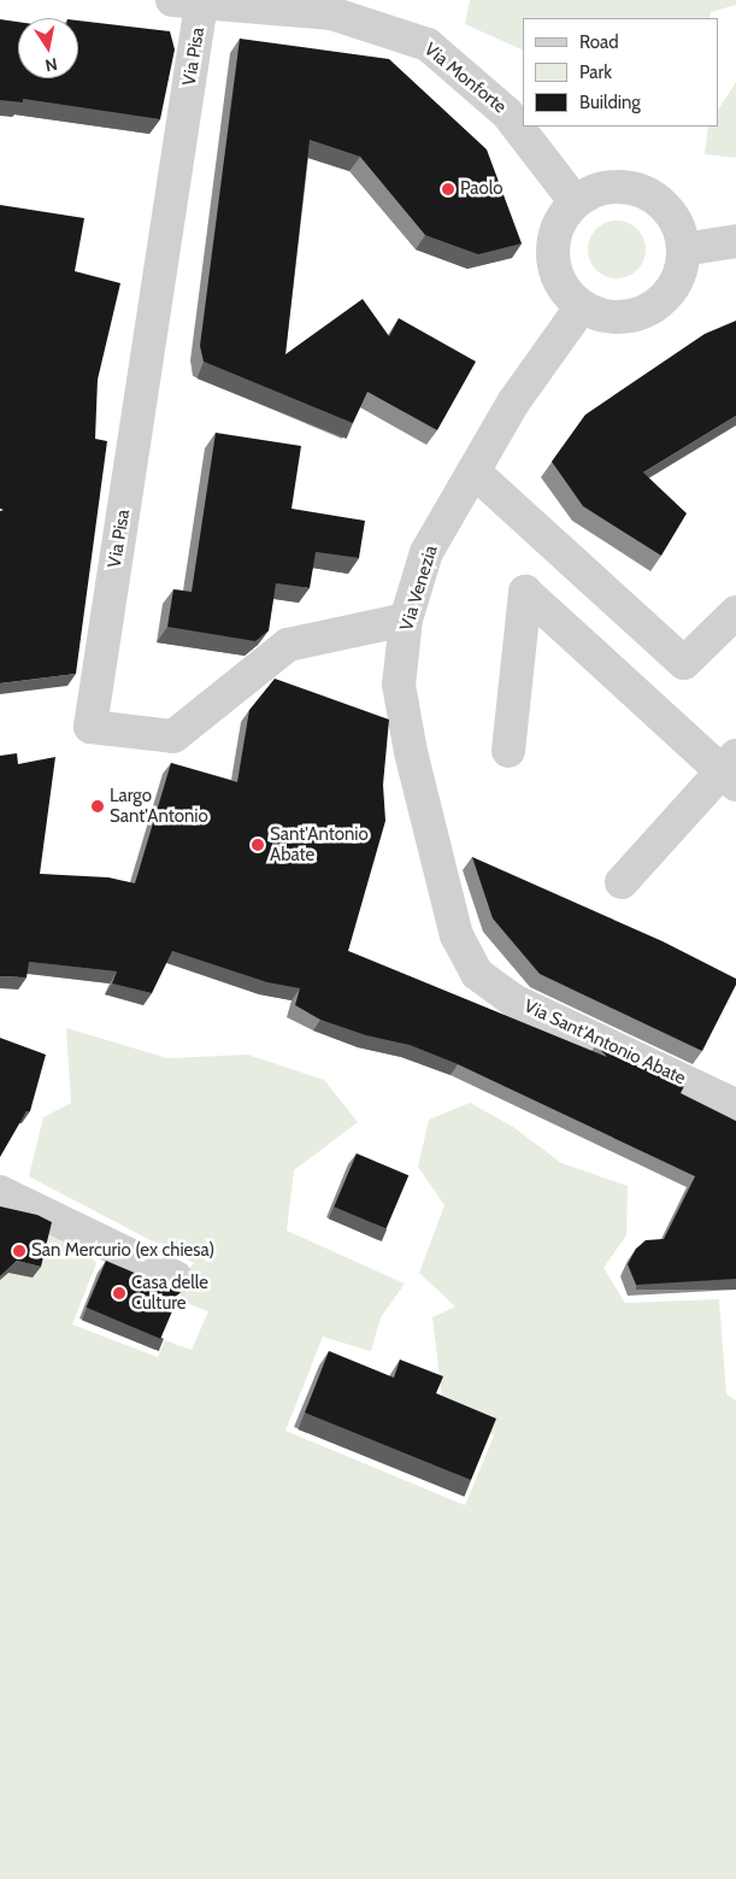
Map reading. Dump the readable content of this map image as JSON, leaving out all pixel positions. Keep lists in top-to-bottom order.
{
  "streets": {
    "street": [
      "Via Pisa",
      "Via Monforte",
      "Via Venezia",
      "Via Sant'Antonio Abate"
    ]
  },
  "crossings": [
    ["Via Pisa", "Via Monforte"],
    ["Via Pisa", "Via Venezia"],
    ["Via Monforte", "Via Venezia"],
    ["Via Venezia", "Via Sant'Antonio Abate"]
  ],
  "places": [
    "Paolo",
    "Largo Sant'Antonio",
    "Sant'Antonio Abate",
    "San Mercurio (ex chiesa)",
    "Casa delle Culture"
  ],
  "legend": ["Road", "Park", "Building"],
  "north": "bottom"
}
